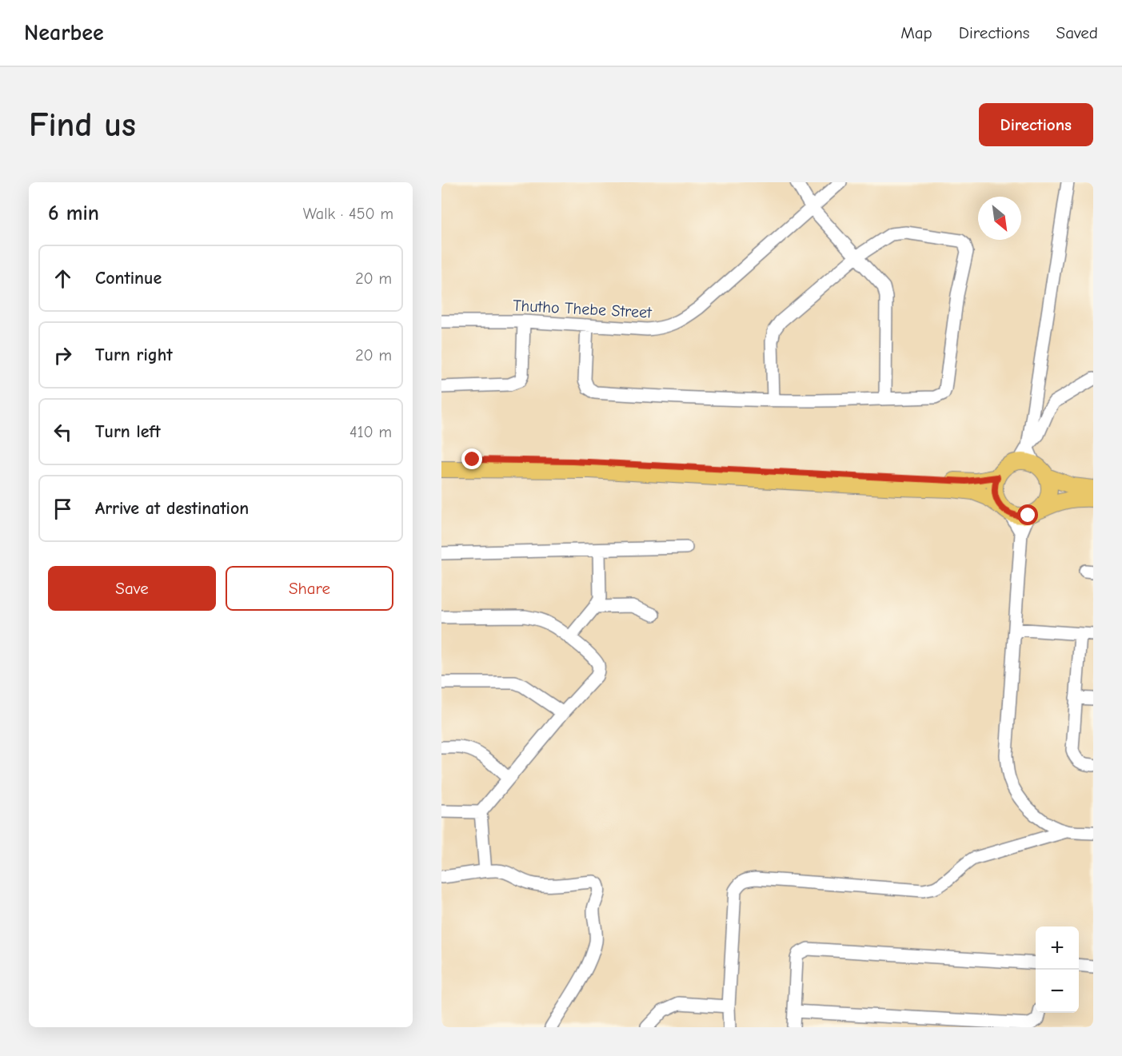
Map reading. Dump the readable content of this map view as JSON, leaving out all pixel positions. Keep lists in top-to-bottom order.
{
  "streets": {
    "street": ["Thutho Thebe Street"]
  },
  "north": "bottom right",
  "page": {
    "header": "Nearbee",
    "nav": ["Map", "Directions", "Saved"],
    "buttons": [
      "Directions",
      ["Save", "Share"]
    ],
    "title": "Find us",
    "heading": ["6 min", "Walk · 450 m"],
    "list": [
      ["Continue", "20 m"],
      ["Turn right", "20 m"],
      ["Turn left", "410 m"],
      "Arrive at destination"
    ],
    "map_buttons": ["+", "−"]
  }
}
